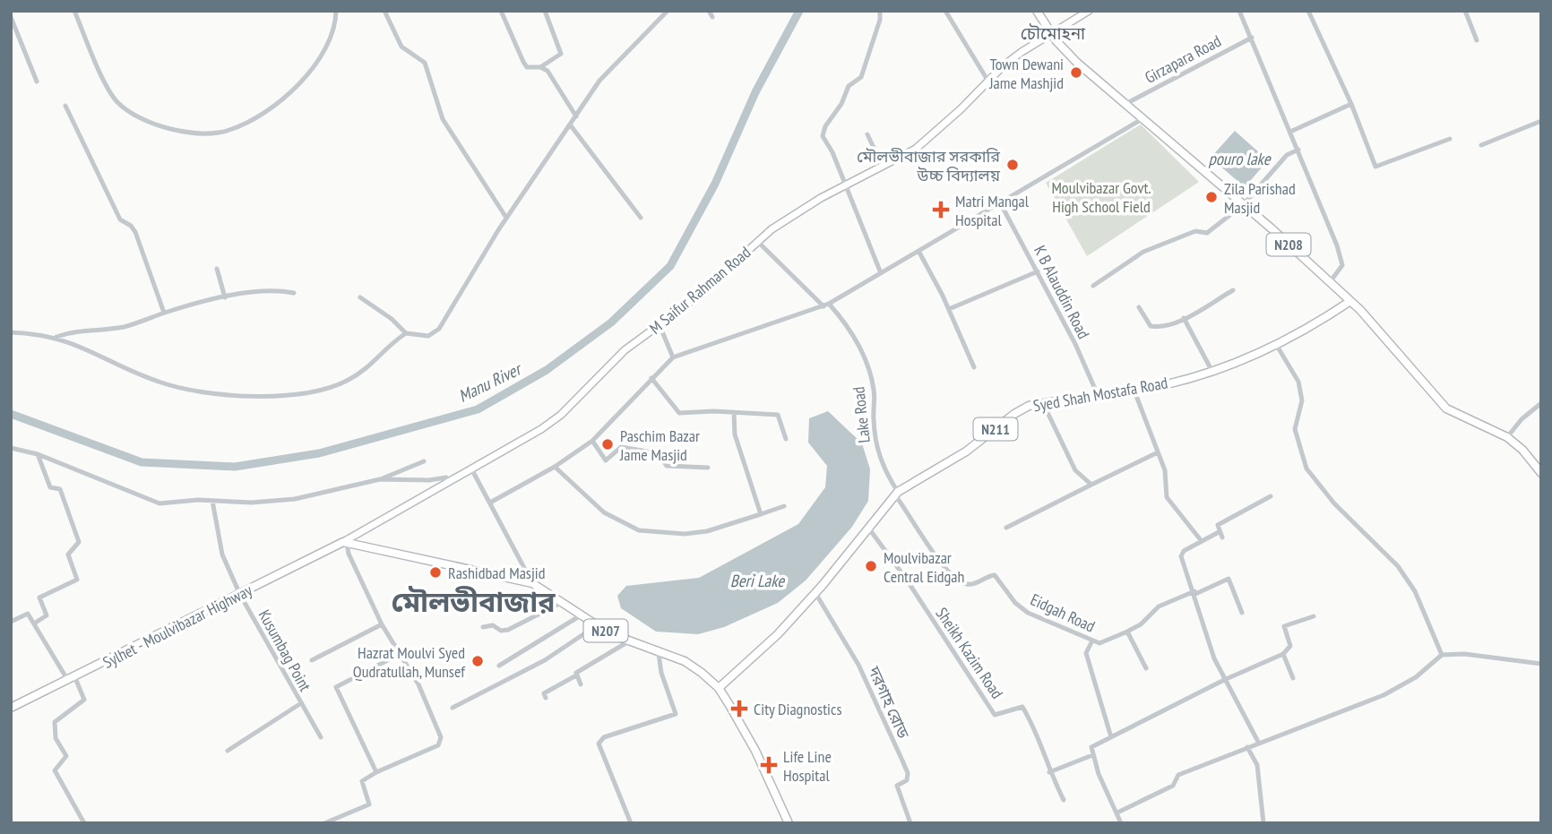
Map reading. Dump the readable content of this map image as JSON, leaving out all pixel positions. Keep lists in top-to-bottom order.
{
  "streets": {
    "highway": [
      "N208",
      "Syed Shah Mostafa Road",
      "N211",
      "Sylhet - Moulvibazar Highway",
      "N207"
    ],
    "main road": ["M Saifur Rahman Road"],
    "street": [
      "Girzapara Road",
      "K B Alauddin Road",
      "Lake Road",
      "Eidgah Road",
      "Kusumbag Point",
      "Sheikh Kazim Road",
      "দরগাহ রোড"
    ]
  },
  "crossings": [
    ["Girzapara Road", "N208"],
    ["N208", "M Saifur Rahman Road"],
    ["N208", "Syed Shah Mostafa Road"],
    ["M Saifur Rahman Road", "Lake Road"],
    ["M Saifur Rahman Road", "Sylhet - Moulvibazar Highway"],
    ["M Saifur Rahman Road", "N207"],
    ["K B Alauddin Road", "Syed Shah Mostafa Road"],
    ["Syed Shah Mostafa Road", "Lake Road"],
    ["Syed Shah Mostafa Road", "Eidgah Road"],
    ["Syed Shah Mostafa Road", "N207"],
    ["Syed Shah Mostafa Road", "Sheikh Kazim Road"],
    ["Syed Shah Mostafa Road", "দরগাহ রোড"],
    ["Lake Road", "Eidgah Road"],
    ["Sylhet - Moulvibazar Highway", "N207"],
    ["Sylhet - Moulvibazar Highway", "Kusumbag Point"]
  ],
  "districts": ["চৌমোহনা", "মৌলভীবাজার"],
  "water": ["pouro lake", "Manu River", "Beri Lake"],
  "parks": ["Moulvibazar Govt. High School Field"],
  "places": {
    "other": [
      "Town Dewani Jame Mashjid",
      "মৌলভীবাজার সরকারি উচ্চ বিদ্যালয়",
      "Zila Parishad Masjid",
      "Paschim Bazar Jame Masjid",
      "Moulvibazar Central Eidgah",
      "Rashidbad Masjid",
      "Hazrat Moulvi Syed Qudratullah, Munsef"
    ],
    "health": ["Matri Mangal Hospital", "City Diagnostics", "Life Line Hospital"]
  }
}
